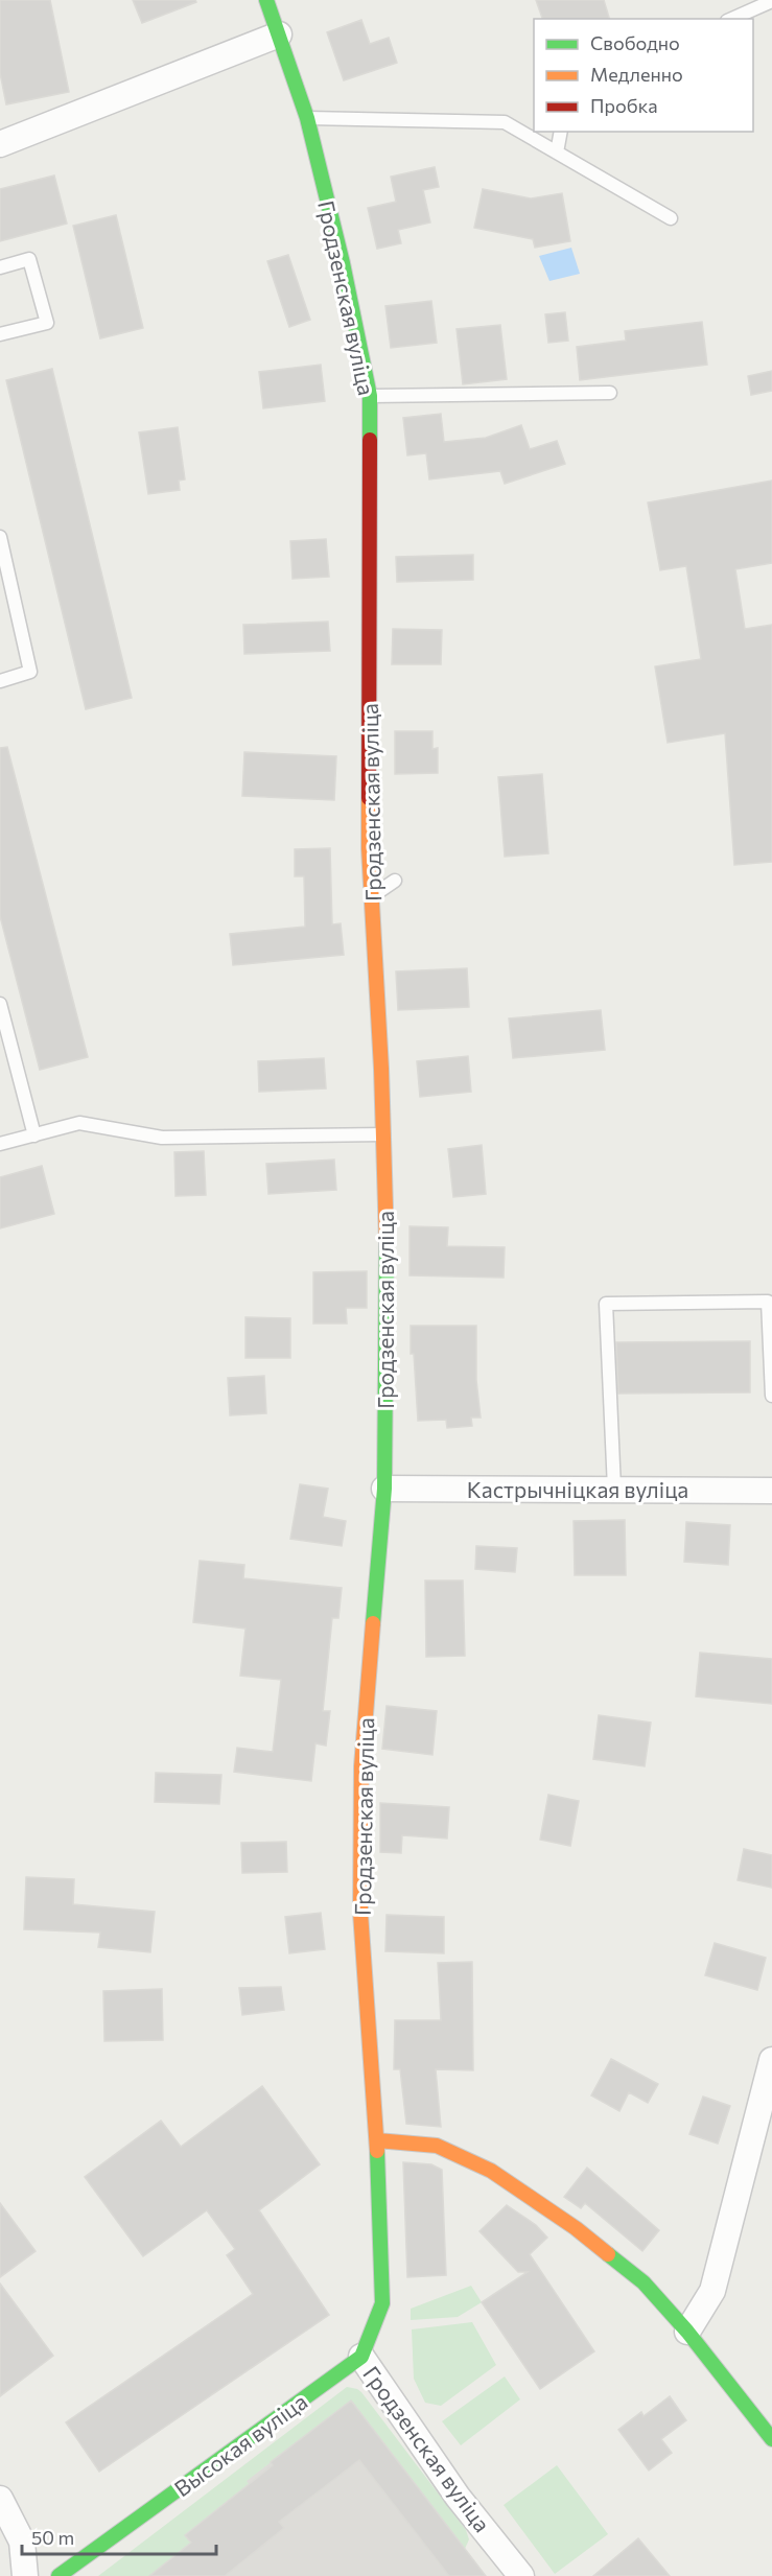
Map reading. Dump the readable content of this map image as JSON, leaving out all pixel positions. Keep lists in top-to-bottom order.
{
  "streets": {
    "street": ["Гродзенская вуліца", "Кастрычніцкая вуліца", "Высокая вуліца"]
  },
  "crossings": [
    ["Гродзенская вуліца", "Кастрычніцкая вуліца"],
    ["Гродзенская вуліца", "Высокая вуліца"]
  ],
  "legend": ["Свободно", "Медленно", "Пробка"],
  "scale_bar": "50 m"
}
